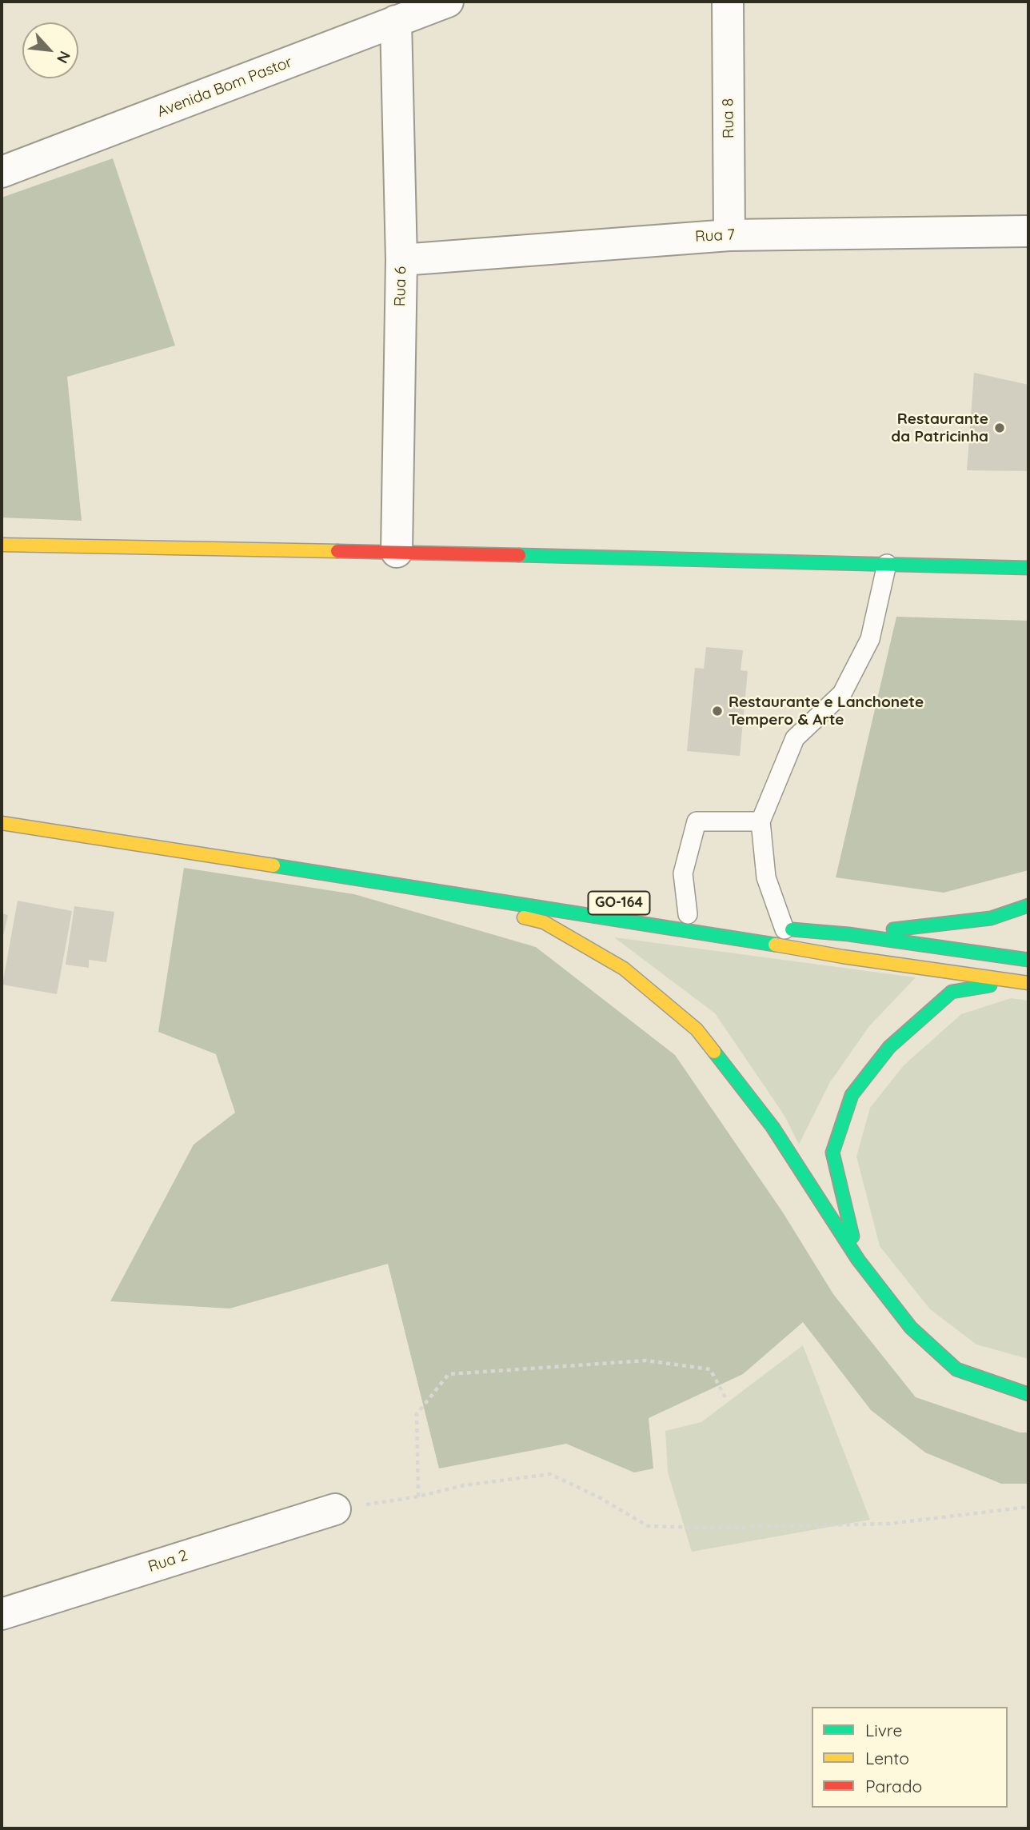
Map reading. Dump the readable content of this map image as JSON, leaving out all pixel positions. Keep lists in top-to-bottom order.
{
  "streets": {
    "main road": ["GO-164"],
    "street": [
      "Avenida Bom Pastor",
      "Rua 8",
      "Rua 7",
      "Rua 6",
      "Rua 2"
    ]
  },
  "crossings": [
    ["Avenida Bom Pastor", "Rua 6"],
    ["Rua 8", "Rua 7"],
    ["Rua 7", "Rua 6"]
  ],
  "places": ["Restaurante da Patricinha", "Restaurante e Lanchonete Tempero & Arte"],
  "legend": ["Livre", "Lento", "Parado"],
  "north": "bottom right"
}
